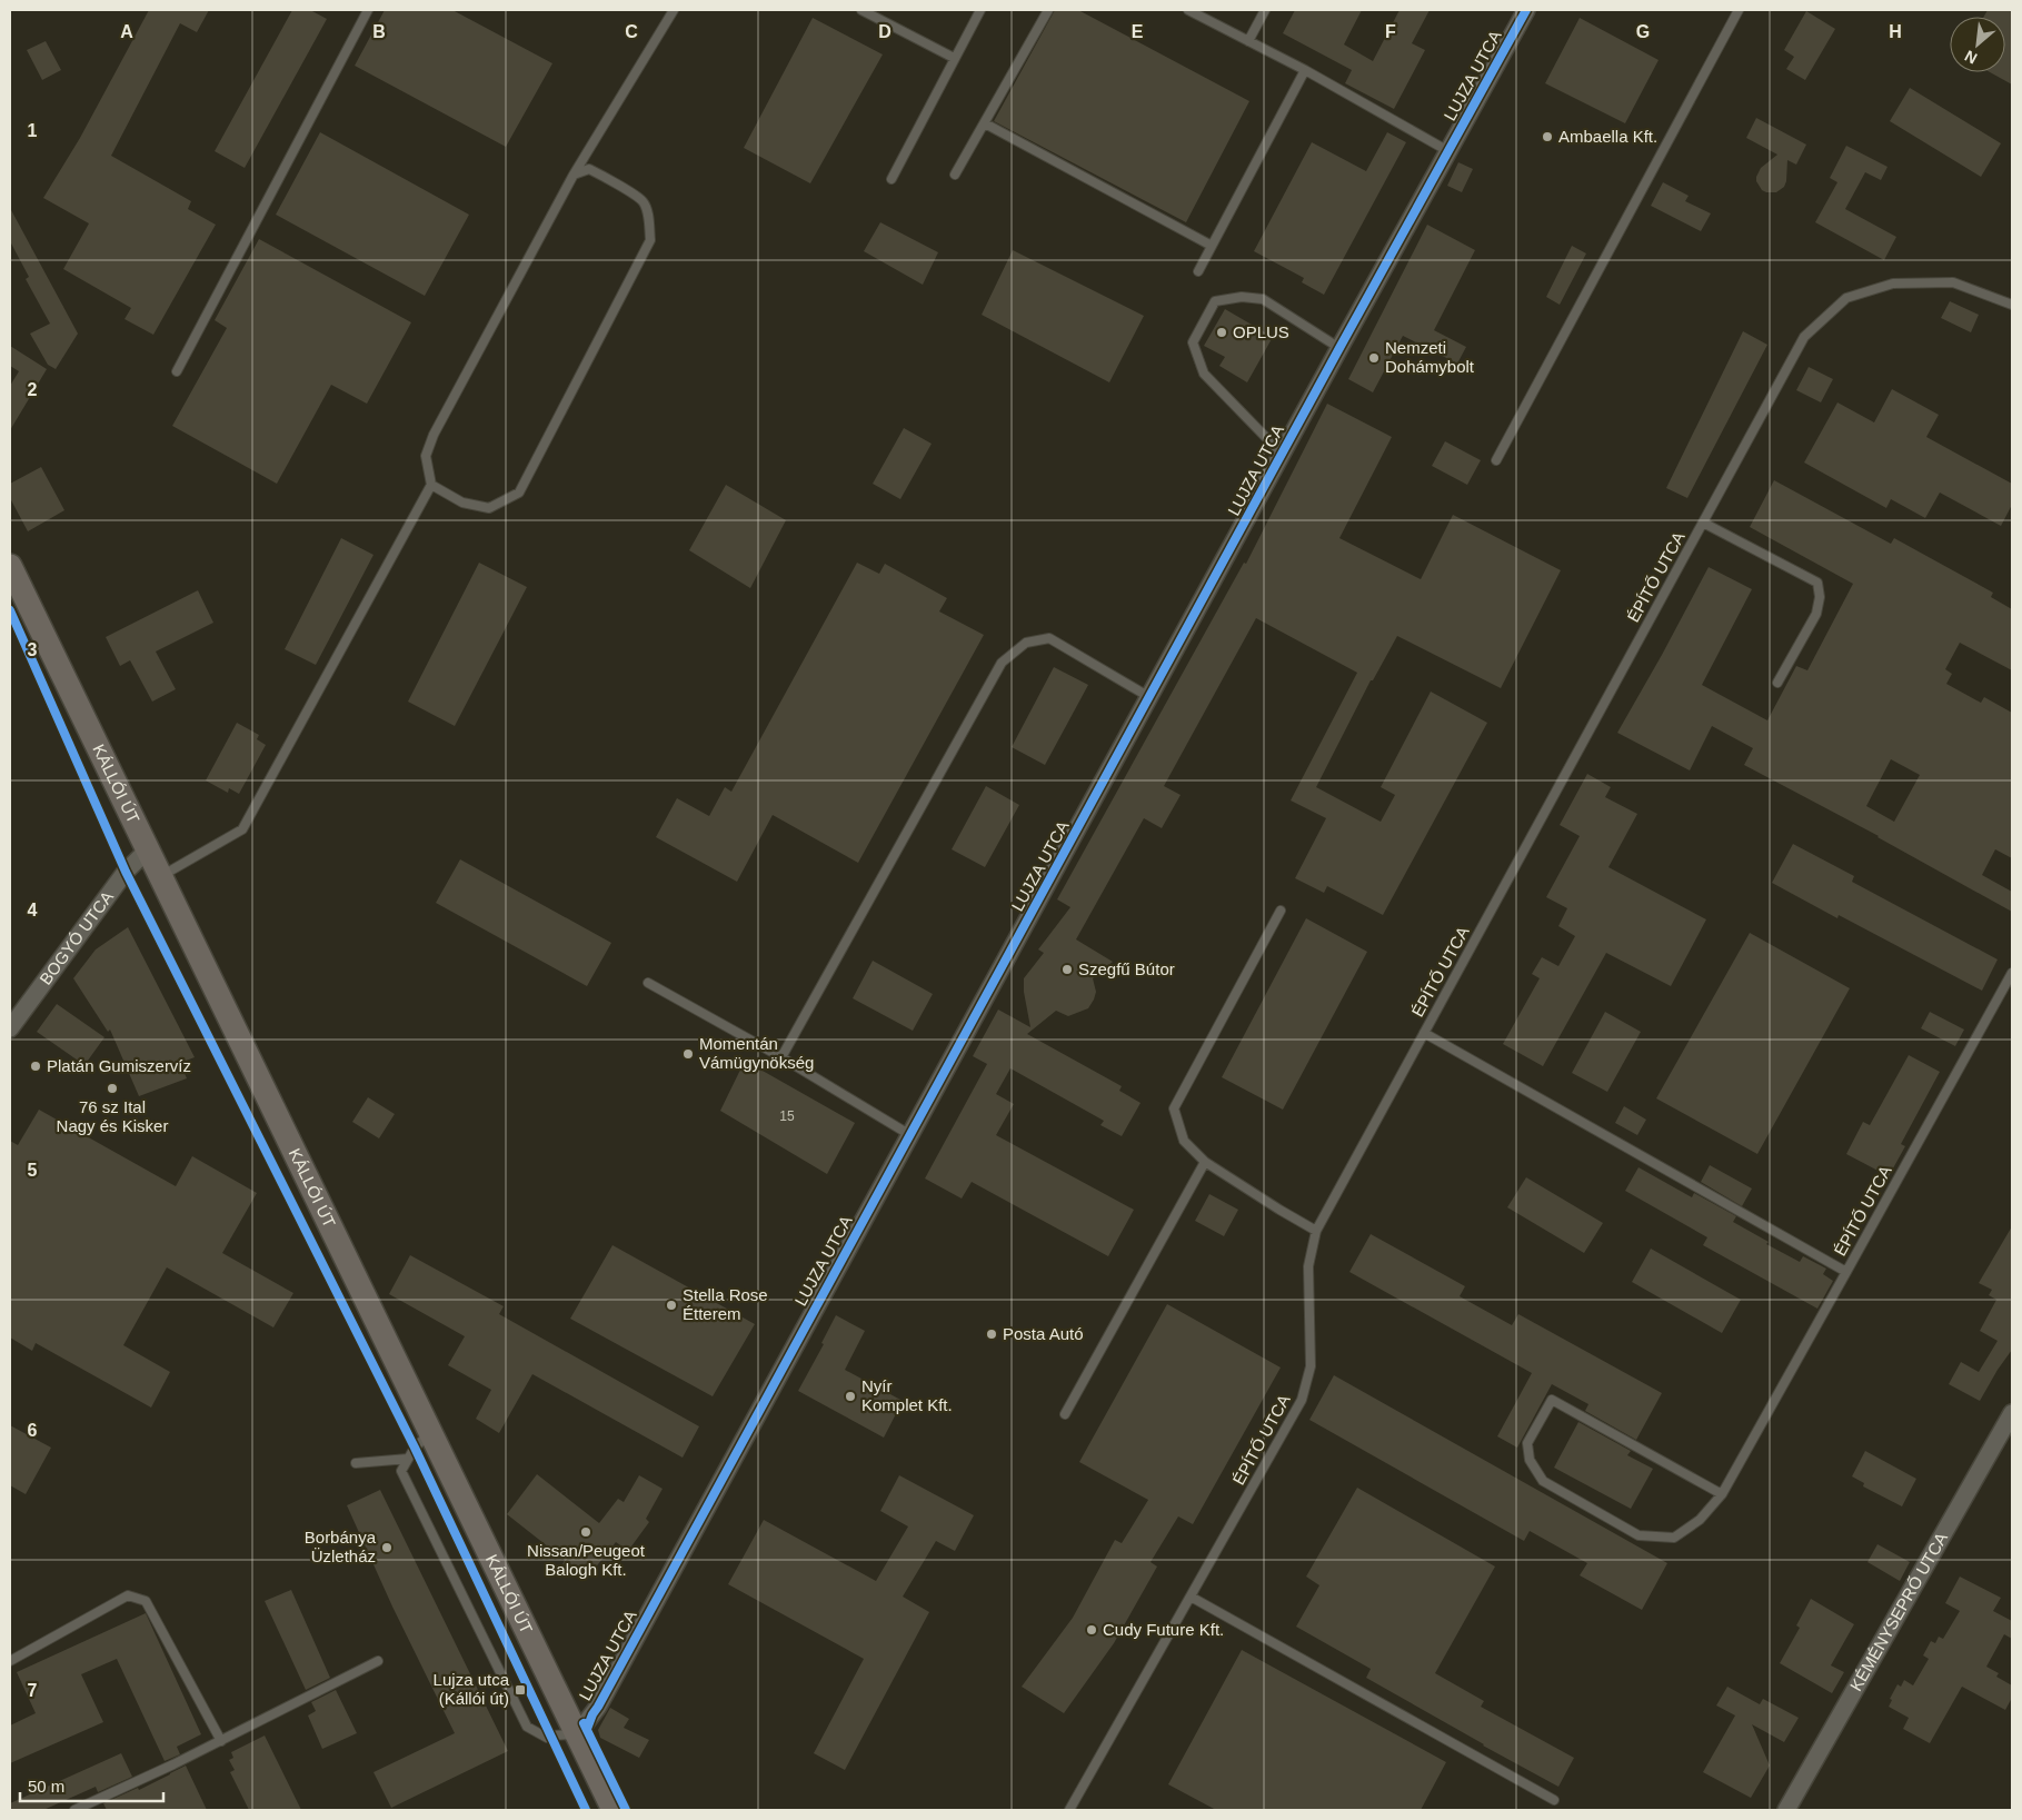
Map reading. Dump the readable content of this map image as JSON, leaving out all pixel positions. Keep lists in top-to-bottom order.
{
  "streets": {
    "main road": ["KÁLLÓI ÚT"],
    "street": ["LUJZA UTCA", "BOGYÓ UTCA", "KÉMÉNYSEPRŐ UTCA"],
    "lane": ["ÉPÍTŐ UTCA"]
  },
  "crossings": [
    ["LUJZA UTCA", "KÁLLÓI ÚT"],
    ["KÁLLÓI ÚT", "BOGYÓ UTCA"]
  ],
  "places": {
    "other": [
      "Ambaella Kft.",
      "OPLUS",
      "Nemzeti Dohámybolt",
      "Szegfű Bútor",
      "Momentán Vámügynökség",
      "Platán Gumiszervíz",
      "76 sz Ital Nagy és Kisker",
      "Stella Rose Étterem",
      "Posta Autó",
      "Nyír Komplet Kft.",
      "Nissan/Peugeot Balogh Kft.",
      "Borbánya Üzletház",
      "Cudy Future Kft."
    ],
    "transit": ["Lujza utca (Kállói út)"]
  },
  "house_numbers": ["15"],
  "scale_bar": "50 m",
  "north": "bottom left",
  "grid": {
    "columns": [
      "A",
      "B",
      "C",
      "D",
      "E",
      "F",
      "G",
      "H"
    ],
    "rows": [
      "1",
      "2",
      "3",
      "4",
      "5",
      "6",
      "7"
    ]
  }
}
